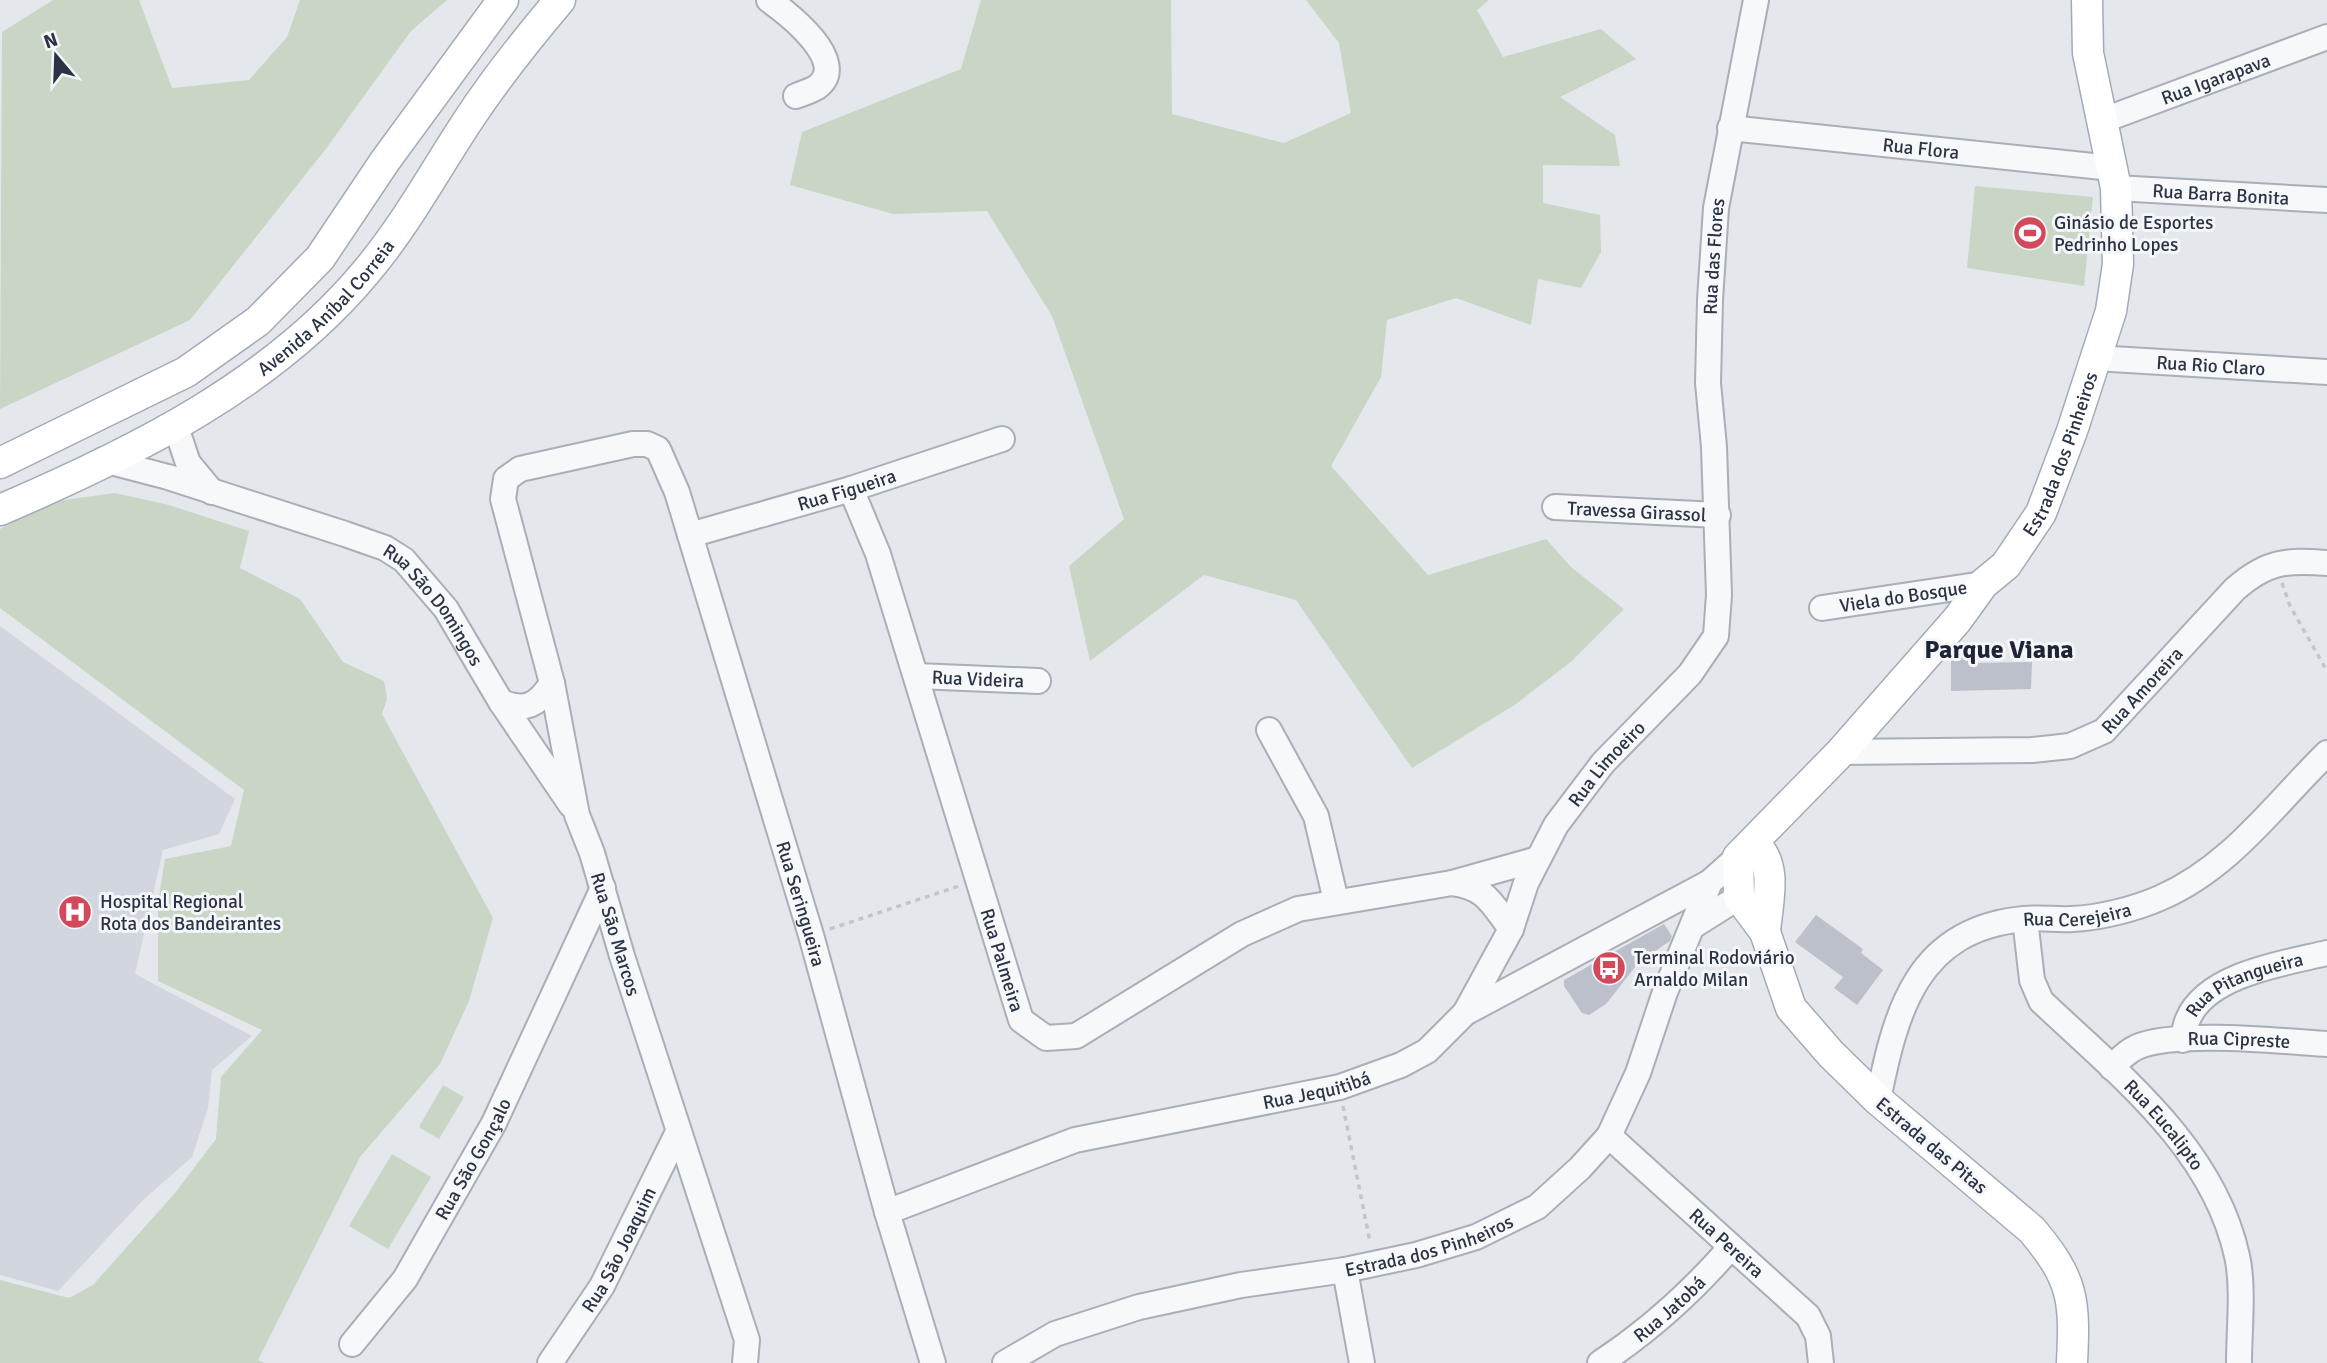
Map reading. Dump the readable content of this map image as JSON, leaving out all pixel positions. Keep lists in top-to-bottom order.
{
  "streets": {
    "main road": ["Avenida Aníbal Correia", "Estrada dos Pinheiros", "Estrada das Pitas"],
    "street": [
      "Rua Igarapava",
      "Rua Flora",
      "Rua Barra Bonita",
      "Rua das Flores",
      "Rua Rio Claro",
      "Rua Figueira",
      "Travessa Girassol",
      "Viela do Bosque",
      "Rua São Domingos",
      "Rua Videira",
      "Rua Amoreira",
      "Rua Limoeiro",
      "Rua Seringueira",
      "Rua Cerejeira",
      "Rua São Marcos",
      "Rua Palmeira",
      "Rua Pitangueira",
      "Rua Cipreste",
      "Rua Jequitibá",
      "Rua Eucalipto",
      "Rua São Gonçalo",
      "Rua Pereira",
      "Rua São Joaquim",
      "Rua Jatobá"
    ]
  },
  "crossings": [
    ["Rua Igarapava", "Estrada dos Pinheiros"],
    ["Rua Flora", "Rua Barra Bonita"],
    ["Rua Flora", "Rua das Flores"],
    ["Rua Flora", "Estrada dos Pinheiros"],
    ["Rua Barra Bonita", "Estrada dos Pinheiros"],
    ["Rua das Flores", "Travessa Girassol"],
    ["Rua das Flores", "Rua Limoeiro"],
    ["Avenida Aníbal Correia", "Rua São Domingos"],
    ["Rua Rio Claro", "Estrada dos Pinheiros"],
    ["Estrada dos Pinheiros", "Viela do Bosque"],
    ["Estrada dos Pinheiros", "Rua Amoreira"],
    ["Estrada dos Pinheiros", "Rua Jequitibá"],
    ["Estrada dos Pinheiros", "Rua Pereira"],
    ["Rua Figueira", "Rua Seringueira"],
    ["Rua Figueira", "Rua Palmeira"],
    ["Travessa Girassol", "Rua Limoeiro"],
    ["Rua São Domingos", "Rua São Marcos"],
    ["Rua Videira", "Rua Palmeira"],
    ["Rua Limoeiro", "Rua Palmeira"],
    ["Rua Limoeiro", "Rua Jequitibá"],
    ["Rua Seringueira", "Rua São Marcos"],
    ["Rua Seringueira", "Rua Jequitibá"],
    ["Rua Cerejeira", "Rua Eucalipto"],
    ["Rua Cerejeira", "Estrada das Pitas"],
    ["Rua São Marcos", "Rua São Gonçalo"],
    ["Rua São Marcos", "Rua São Joaquim"],
    ["Rua Pitangueira", "Rua Cipreste"],
    ["Rua Cipreste", "Rua Eucalipto"],
    ["Rua Pereira", "Rua Jatobá"]
  ],
  "districts": ["Parque Viana"],
  "places": {
    "sports": ["Ginásio de Esportes Pedrinho Lopes"],
    "hospital": ["Hospital Regional Rota dos Bandeirantes"],
    "bus stop": ["Terminal Rodoviário Arnaldo Milan"]
  },
  "north": "top"
}
